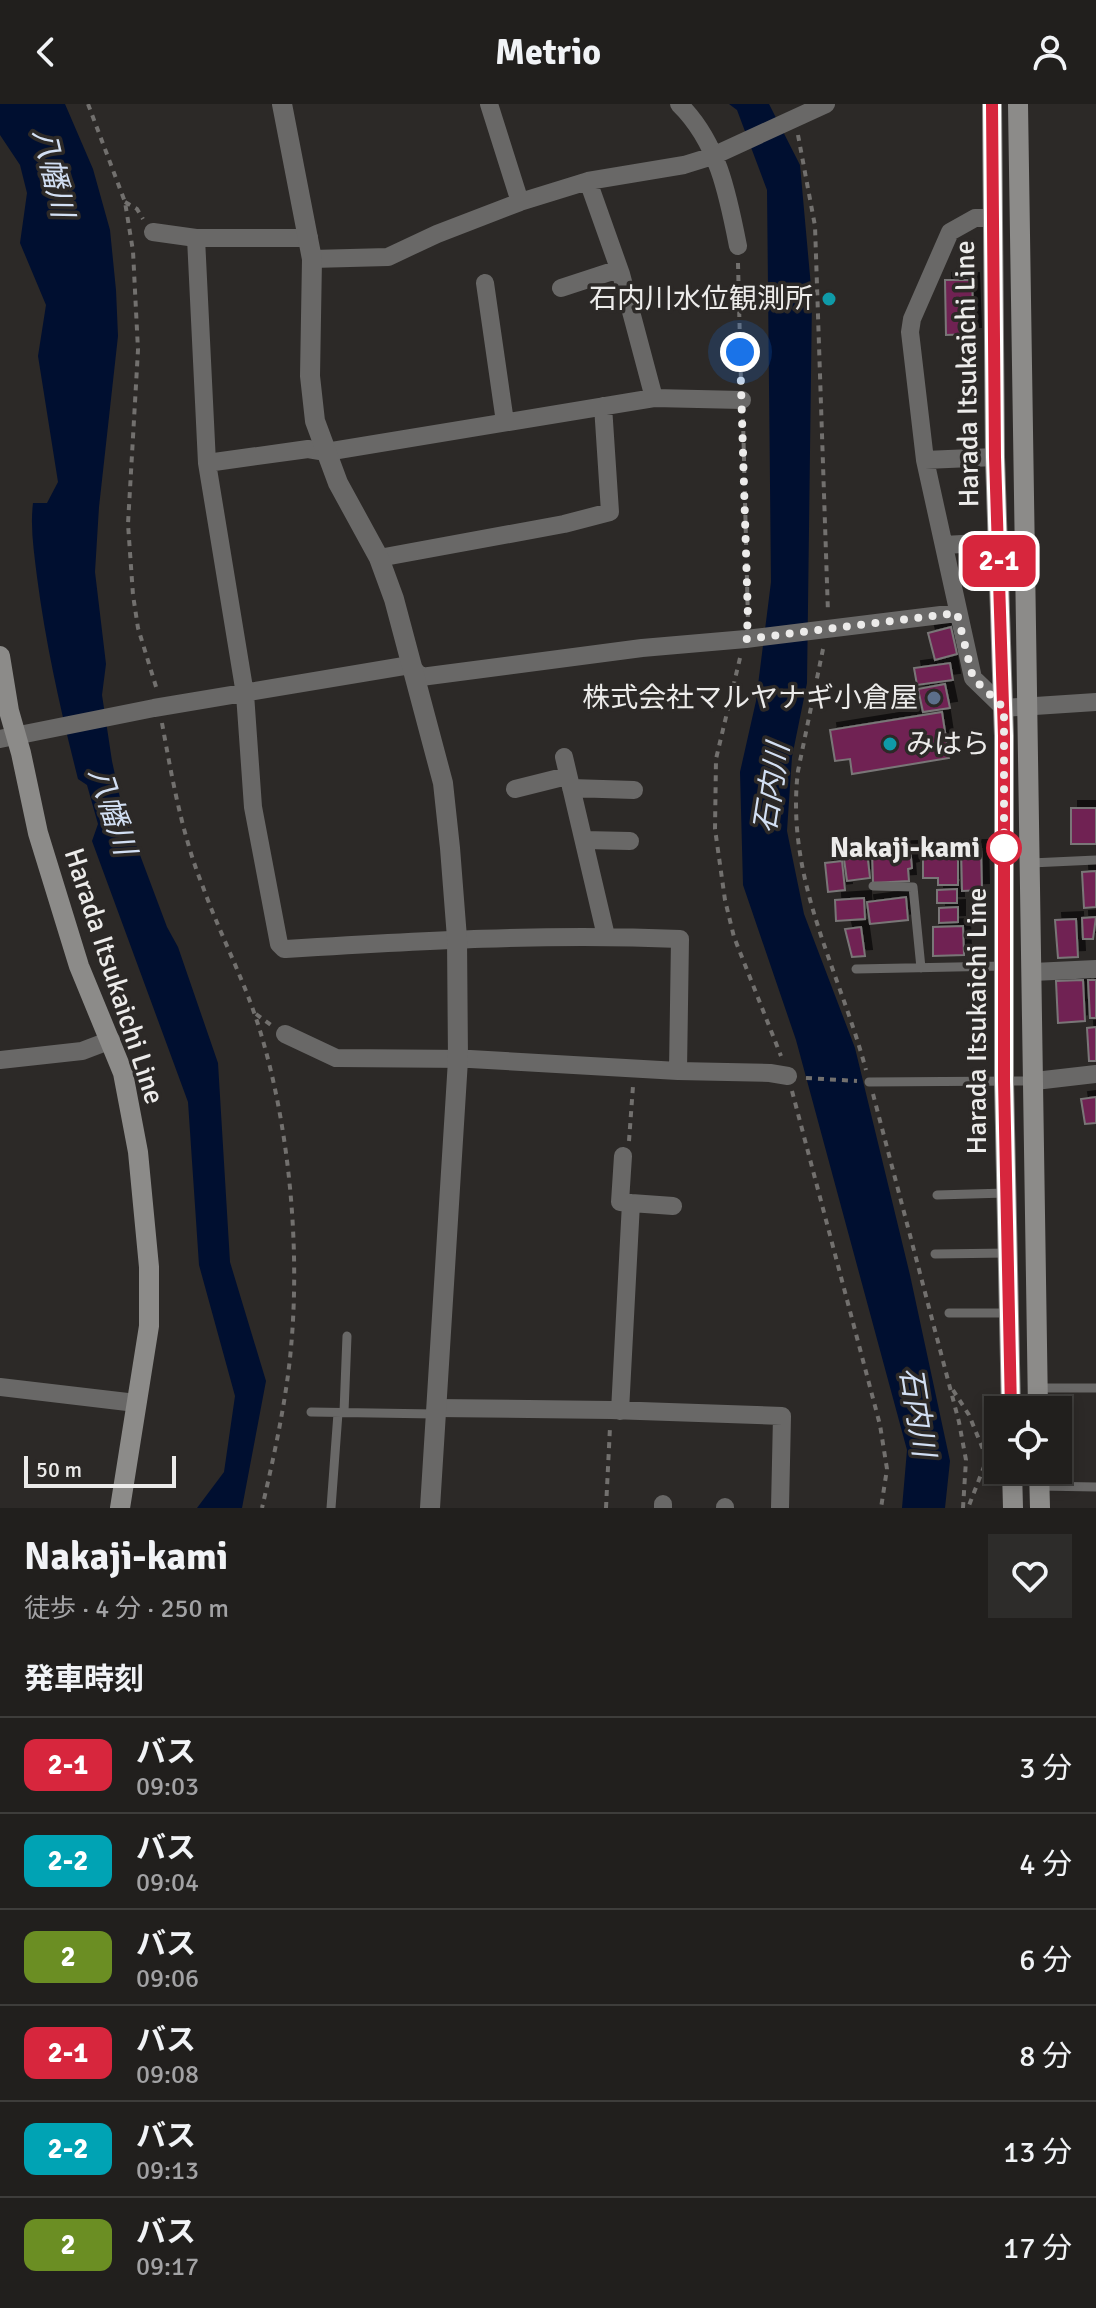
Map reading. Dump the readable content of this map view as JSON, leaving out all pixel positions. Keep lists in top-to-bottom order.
{
  "streets": {
    "main road": ["Harada Itsukaichi Line"]
  },
  "water": ["八幡川", "石内川"],
  "places": [
    "石内川水位観測所",
    "株式会社マルヤナギ小倉屋",
    "みはら",
    "Nakaji-kami"
  ],
  "lines": ["bus line 2-1"],
  "scale_bar": "50 m",
  "page": {
    "header": "Metrio",
    "on_map": "2-1",
    "scale": "50 m",
    "heading": [
      ["Nakaji-kami", "徒歩 · 4 分 · 250 m"],
      "発車時刻"
    ],
    "list": [
      {
        "mark": "2-1",
        "name": "バス",
        "note": "09:03",
        "value": "3 分"
      },
      {
        "mark": "2-2",
        "name": "バス",
        "note": "09:04",
        "value": "4 分"
      },
      {
        "mark": "2",
        "name": "バス",
        "note": "09:06",
        "value": "6 分"
      },
      {
        "mark": "2-1",
        "name": "バス",
        "note": "09:08",
        "value": "8 分"
      },
      {
        "mark": "2-2",
        "name": "バス",
        "note": "09:13",
        "value": "13 分"
      },
      {
        "mark": "2",
        "name": "バス",
        "note": "09:17",
        "value": "17 分"
      }
    ]
  }
}
